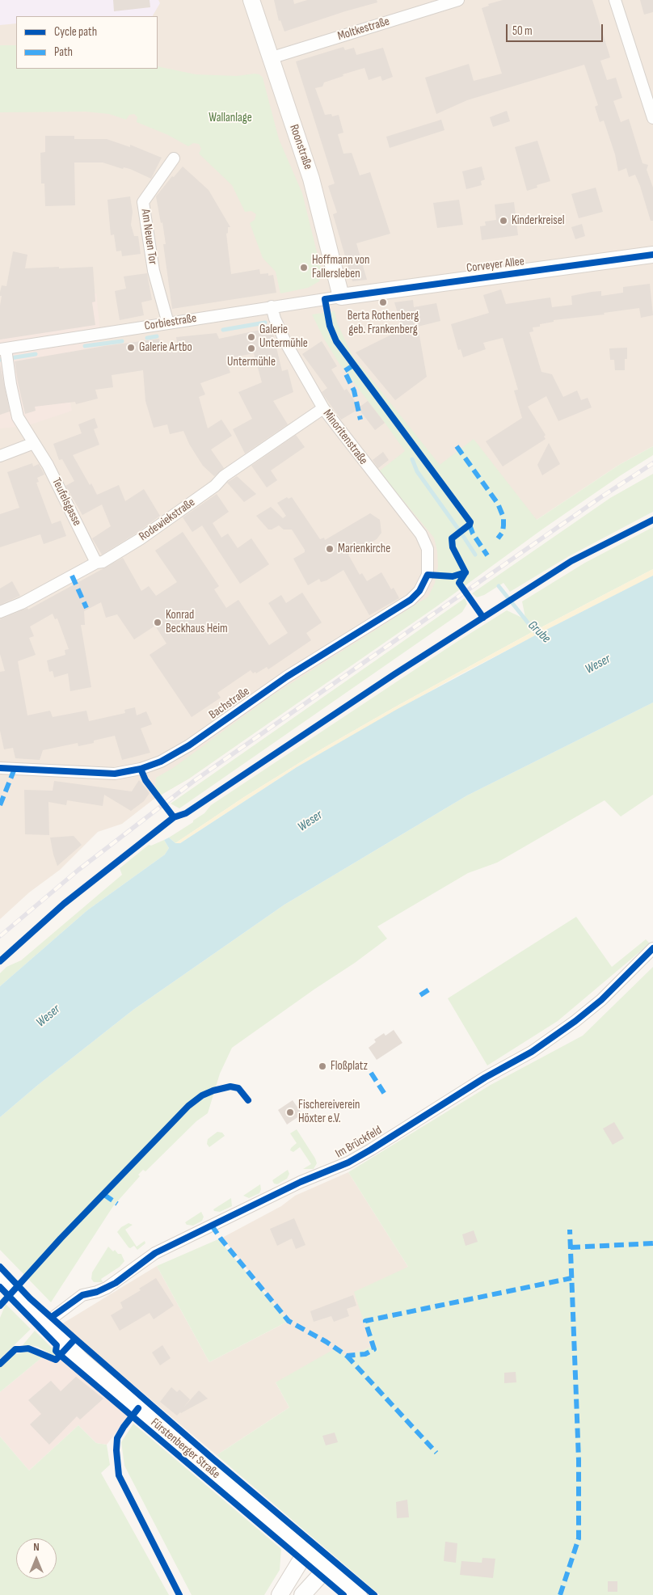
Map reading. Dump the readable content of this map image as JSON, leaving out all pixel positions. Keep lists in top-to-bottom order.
{
  "streets": {
    "street": [
      "Moltkestraße",
      "Roonstraße",
      "Am Neuen Tor",
      "Corveyer Allee",
      "Corbiestraße",
      "Minoritenstraße",
      "Teufelsgasse",
      "Rodewiekstraße",
      "Bachstraße",
      "Im Brückfeld",
      "Fürstenberger Straße"
    ]
  },
  "crossings": [
    ["Moltkestraße", "Roonstraße"],
    ["Roonstraße", "Corveyer Allee"],
    ["Roonstraße", "Corbiestraße"],
    ["Am Neuen Tor", "Corbiestraße"],
    ["Corveyer Allee", "Corbiestraße"],
    ["Corbiestraße", "Minoritenstraße"],
    ["Corbiestraße", "Teufelsgasse"],
    ["Minoritenstraße", "Rodewiekstraße"],
    ["Minoritenstraße", "Bachstraße"],
    ["Teufelsgasse", "Rodewiekstraße"],
    ["Im Brückfeld", "Fürstenberger Straße"]
  ],
  "water": ["Grube", "Weser"],
  "parks": ["Wallanlage"],
  "places": [
    "Kinderkreisel",
    "Hoffmann von Fallersleben",
    "Berta Rothenberg geb. Frankenberg",
    "Galerie Untermühle",
    "Galerie Artbo",
    "Untermühle",
    "Marienkirche",
    "Konrad Beckhaus Heim",
    "Floßplatz",
    "Fischereiverein Höxter e.V."
  ],
  "legend": ["Cycle path", "Path"],
  "scale_bar": "50 m",
  "north": "top"
}
